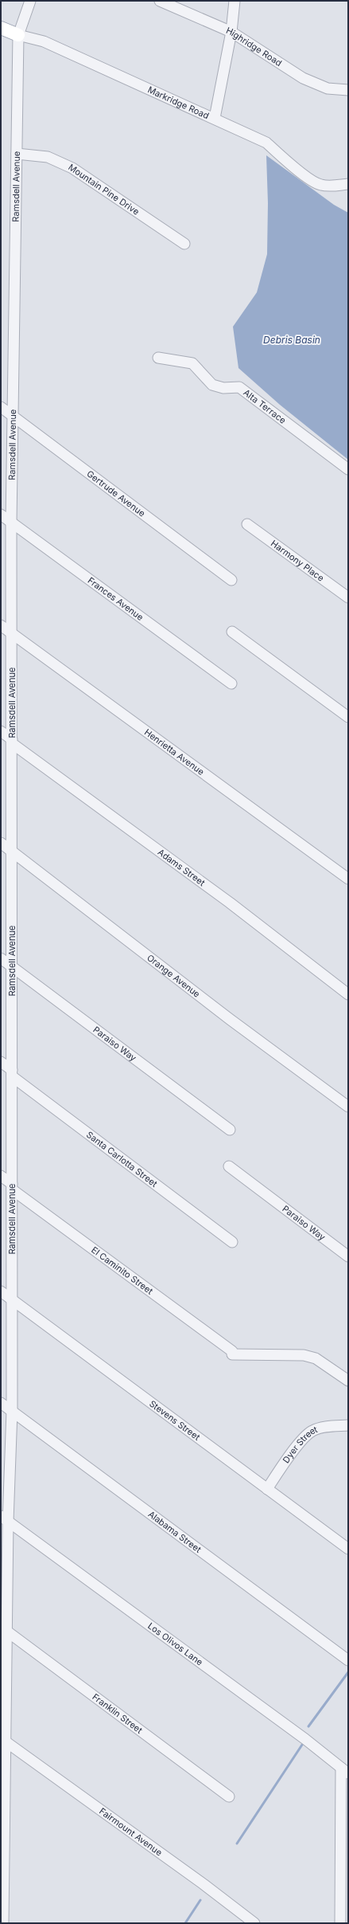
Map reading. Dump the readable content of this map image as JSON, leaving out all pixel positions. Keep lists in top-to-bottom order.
{
  "streets": {
    "main road": ["Markridge Road"],
    "street": [
      "Highridge Road",
      "Ramsdell Avenue",
      "Mountain Pine Drive",
      "Alta Terrace",
      "Gertrude Avenue",
      "Harmony Place",
      "Frances Avenue",
      "Henrietta Avenue",
      "Adams Street",
      "Orange Avenue",
      "Paraiso Way",
      "Santa Carlotta Street",
      "El Caminito Street",
      "Stevens Street",
      "Dyer Street",
      "Alabama Street",
      "Los Olivos Lane",
      "Franklin Street",
      "Fairmount Avenue"
    ]
  },
  "crossings": [
    ["Markridge Road", "Ramsdell Avenue"],
    ["Ramsdell Avenue", "Mountain Pine Drive"],
    ["Ramsdell Avenue", "Gertrude Avenue"],
    ["Ramsdell Avenue", "Frances Avenue"],
    ["Ramsdell Avenue", "Henrietta Avenue"],
    ["Ramsdell Avenue", "Adams Street"],
    ["Ramsdell Avenue", "Orange Avenue"],
    ["Ramsdell Avenue", "Paraiso Way"],
    ["Ramsdell Avenue", "Santa Carlotta Street"],
    ["Ramsdell Avenue", "El Caminito Street"],
    ["Ramsdell Avenue", "Stevens Street"],
    ["Ramsdell Avenue", "Alabama Street"],
    ["Ramsdell Avenue", "Los Olivos Lane"],
    ["Ramsdell Avenue", "Franklin Street"],
    ["Ramsdell Avenue", "Fairmount Avenue"],
    ["Stevens Street", "Dyer Street"]
  ],
  "water": ["Debris Basin"]
}
